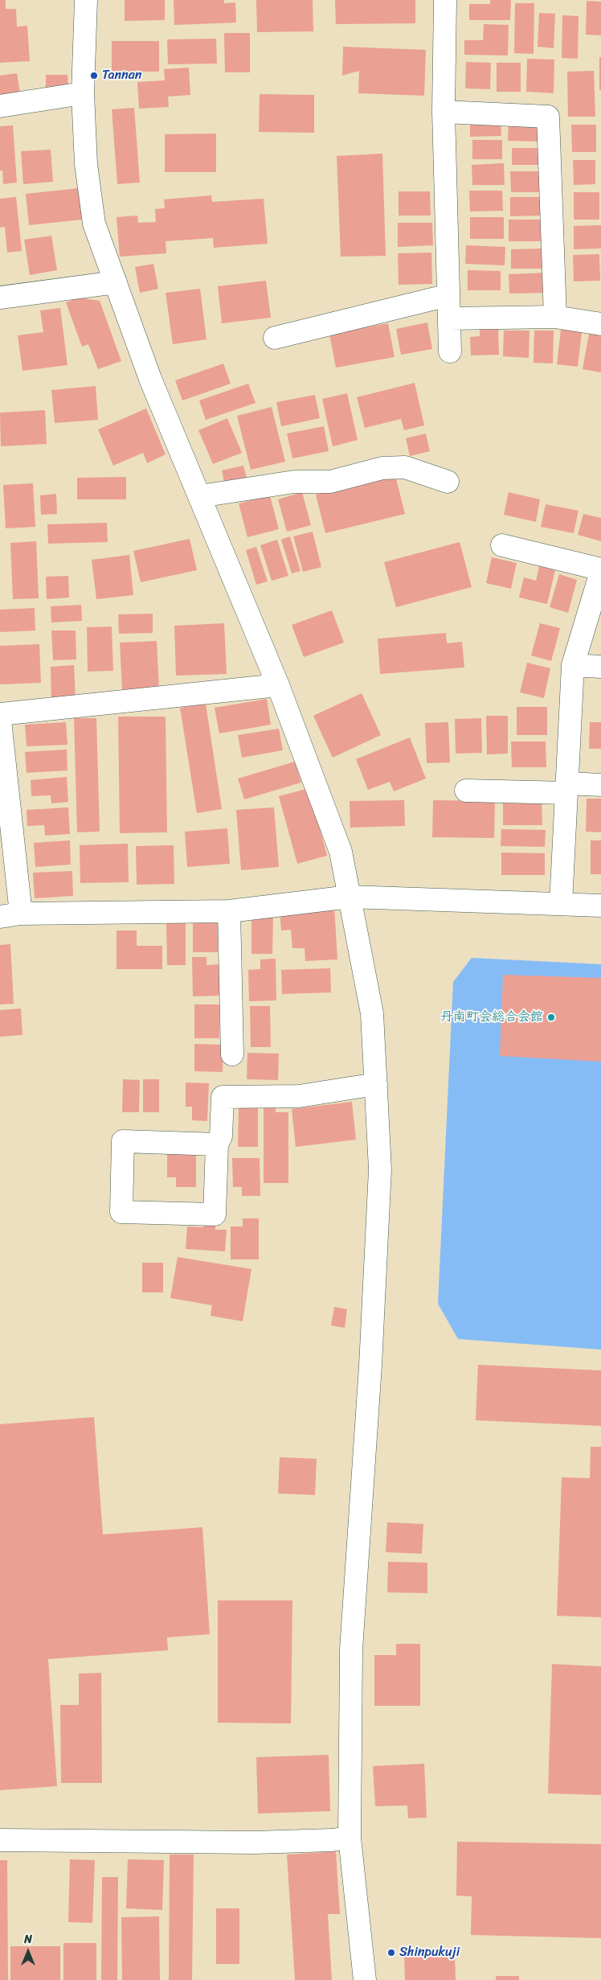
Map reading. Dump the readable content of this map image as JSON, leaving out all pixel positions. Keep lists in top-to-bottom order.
{
  "places": ["Tannan", "丹南町会総合会館", "Shinpukuji"],
  "north": "top"
}
